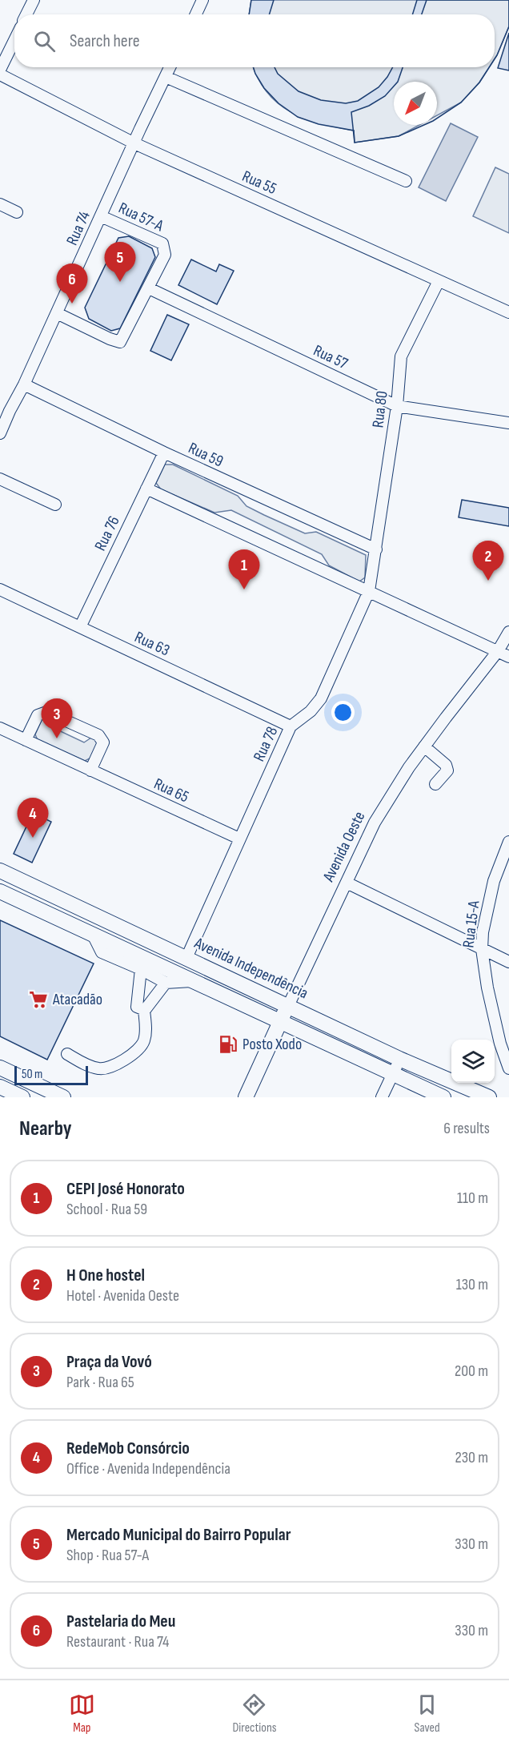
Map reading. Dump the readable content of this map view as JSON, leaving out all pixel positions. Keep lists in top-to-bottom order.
{
  "streets": {
    "main road": ["Avenida Oeste", "Avenida Independência"],
    "street": [
      "Rua 55",
      "Rua 57-A",
      "Rua 74",
      "Rua 57",
      "Rua 80",
      "Rua 59",
      "Rua 76",
      "Rua 63",
      "Rua 78",
      "Rua 65",
      "Rua 15-A"
    ]
  },
  "crossings": [
    ["Rua 55", "Rua 74"],
    ["Rua 55", "Rua 80"],
    ["Rua 57-A", "Rua 74"],
    ["Rua 57-A", "Rua 57"],
    ["Rua 74", "Rua 59"],
    ["Rua 57", "Rua 80"],
    ["Rua 80", "Rua 59"],
    ["Rua 80", "Rua 78"],
    ["Rua 59", "Rua 76"],
    ["Rua 59", "Rua 78"],
    ["Rua 76", "Rua 63"],
    ["Rua 63", "Rua 78"],
    ["Rua 78", "Rua 65"],
    ["Rua 78", "Avenida Independência"],
    ["Avenida Oeste", "Avenida Independência"]
  ],
  "places": {
    "supermarket": ["Atacadão"],
    "fuel station": ["Posto Xodo"]
  },
  "scale_bar": "50 m",
  "north": "bottom left",
  "page": {
    "search": "Search here",
    "pins": [
      "5",
      "6",
      "2",
      "1",
      "3",
      "4"
    ],
    "scale": "50 m",
    "heading": ["Nearby", "6 results"],
    "list": [
      {
        "mark": "1",
        "name": "CEPI José Honorato",
        "note": "School · Rua 59",
        "value": "110 m"
      },
      {
        "mark": "2",
        "name": "H One hostel",
        "note": "Hotel · Avenida Oeste",
        "value": "130 m"
      },
      {
        "mark": "3",
        "name": "Praça da Vovó",
        "note": "Park · Rua 65",
        "value": "200 m"
      },
      {
        "mark": "4",
        "name": "RedeMob Consórcio",
        "note": "Office · Avenida Independência",
        "value": "230 m"
      },
      {
        "mark": "5",
        "name": "Mercado Municipal do Bairro Popular",
        "note": "Shop · Rua 57-A",
        "value": "330 m"
      },
      {
        "mark": "6",
        "name": "Pastelaria do Meu",
        "note": "Restaurant · Rua 74",
        "value": "330 m"
      }
    ],
    "nav": ["Map", "Directions", "Saved"]
  }
}
